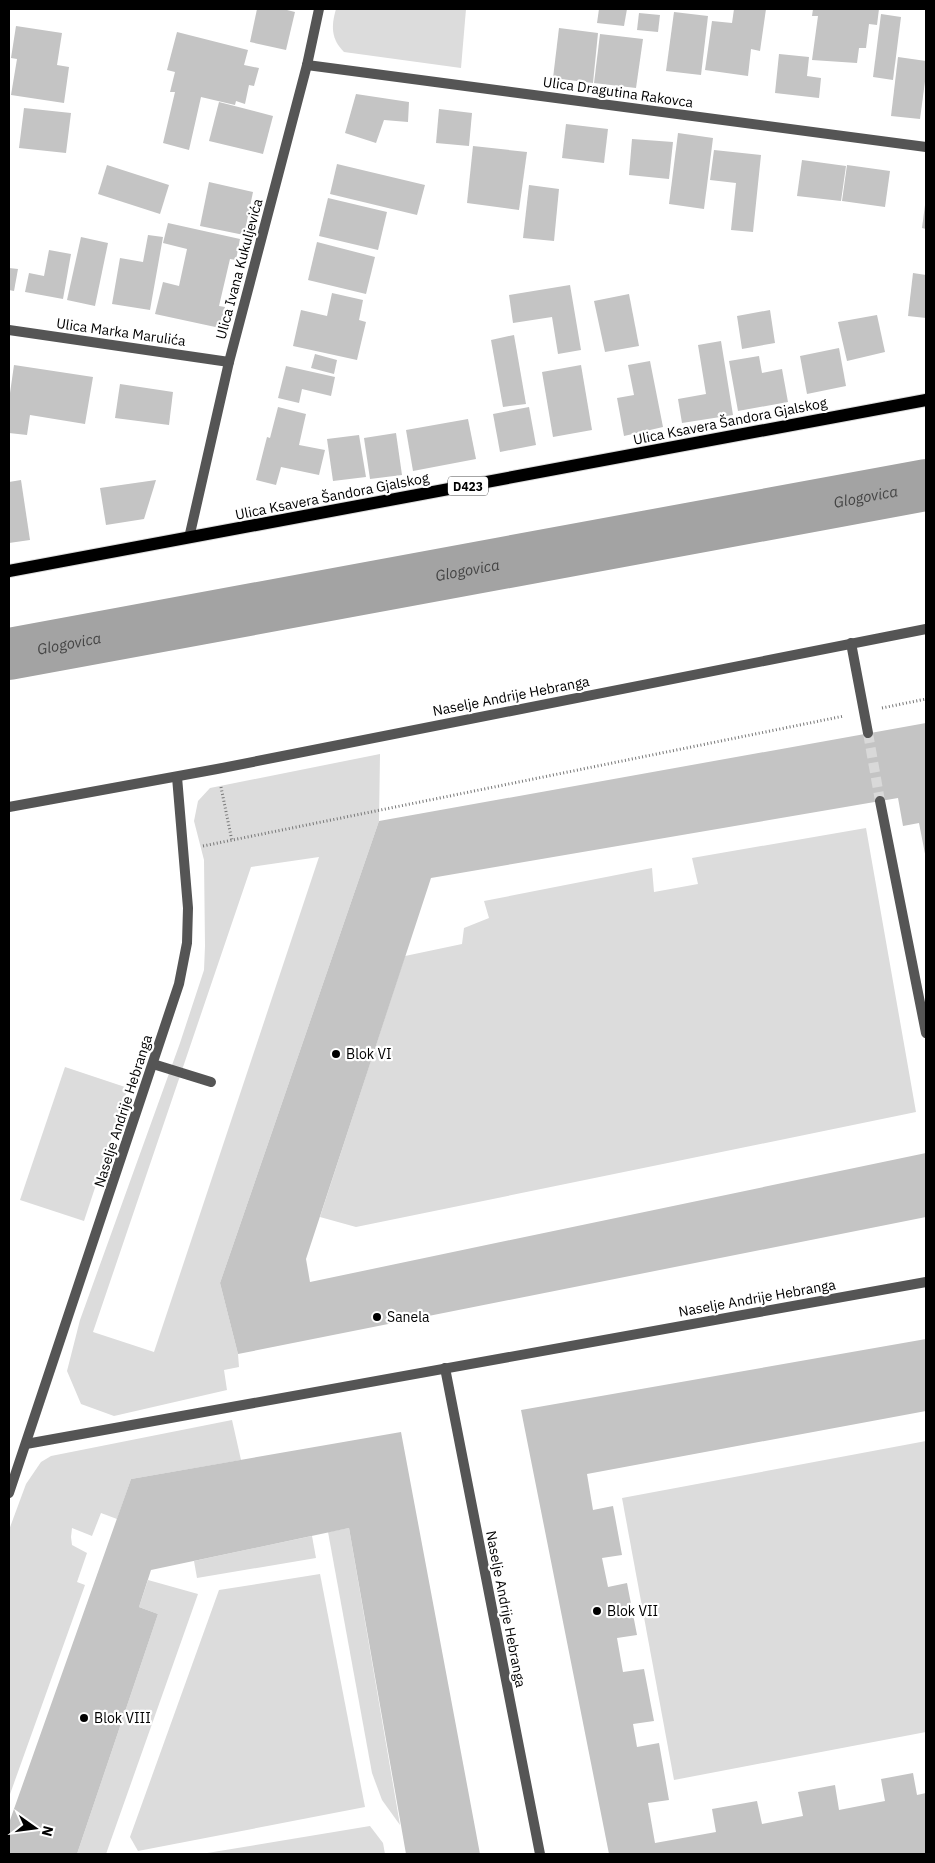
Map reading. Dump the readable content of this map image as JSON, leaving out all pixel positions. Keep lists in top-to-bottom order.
{
  "streets": {
    "main road": ["Ulica Ksavera Šandora Gjalskog", "D423"],
    "street": [
      "Ulica Dragutina Rakovca",
      "Ulica Ivana Kukuljevića",
      "Ulica Marka Marulića",
      "Naselje Andrije Hebranga"
    ]
  },
  "crossings": [
    ["Ulica Dragutina Rakovca", "Ulica Ivana Kukuljevića"],
    ["Ulica Ivana Kukuljevića", "Ulica Marka Marulića"],
    ["Ulica Ivana Kukuljevića", "Ulica Ksavera Šandora Gjalskog"]
  ],
  "water": ["Glogovica"],
  "places": [
    "Blok VI",
    "Sanela",
    "Blok VII",
    "Blok VIII"
  ],
  "north": "right"
}
